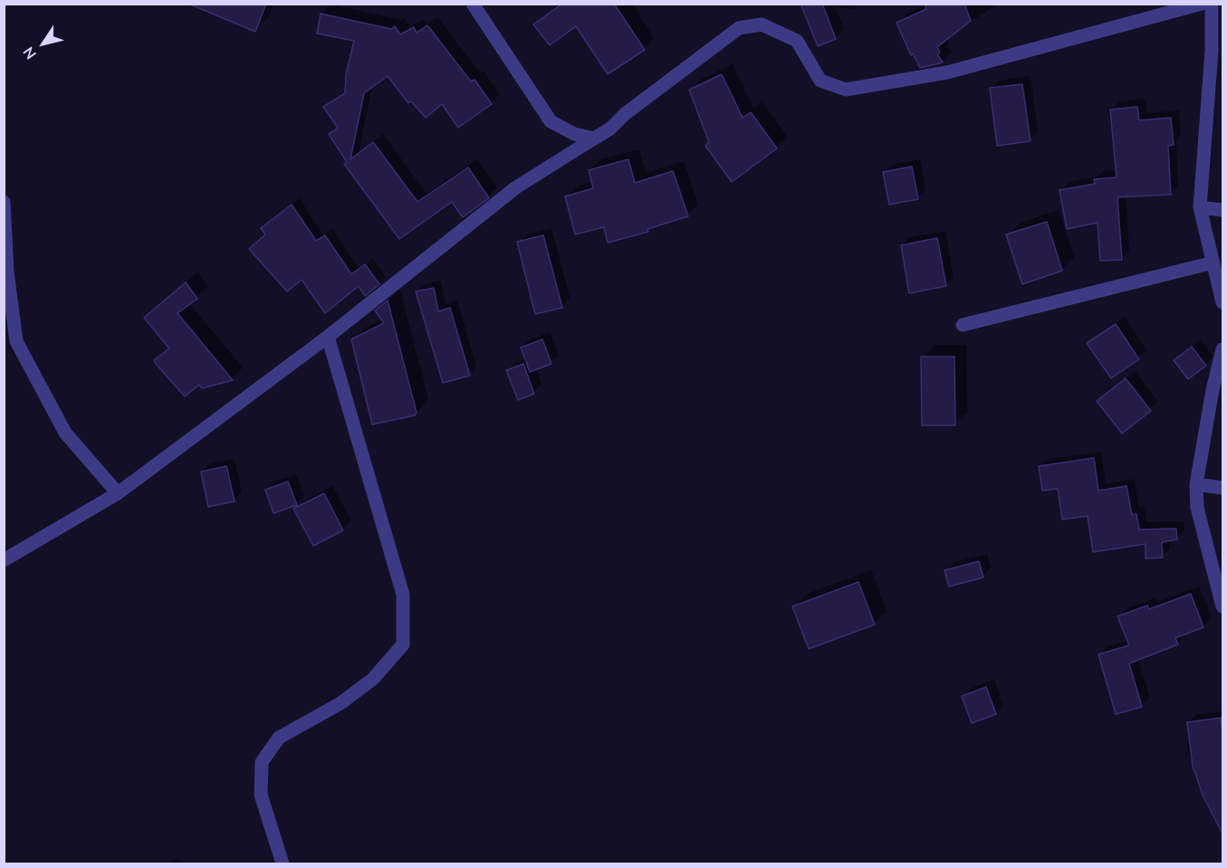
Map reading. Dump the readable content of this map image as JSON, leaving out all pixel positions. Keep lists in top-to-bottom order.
{
  "north": "bottom left"
}
